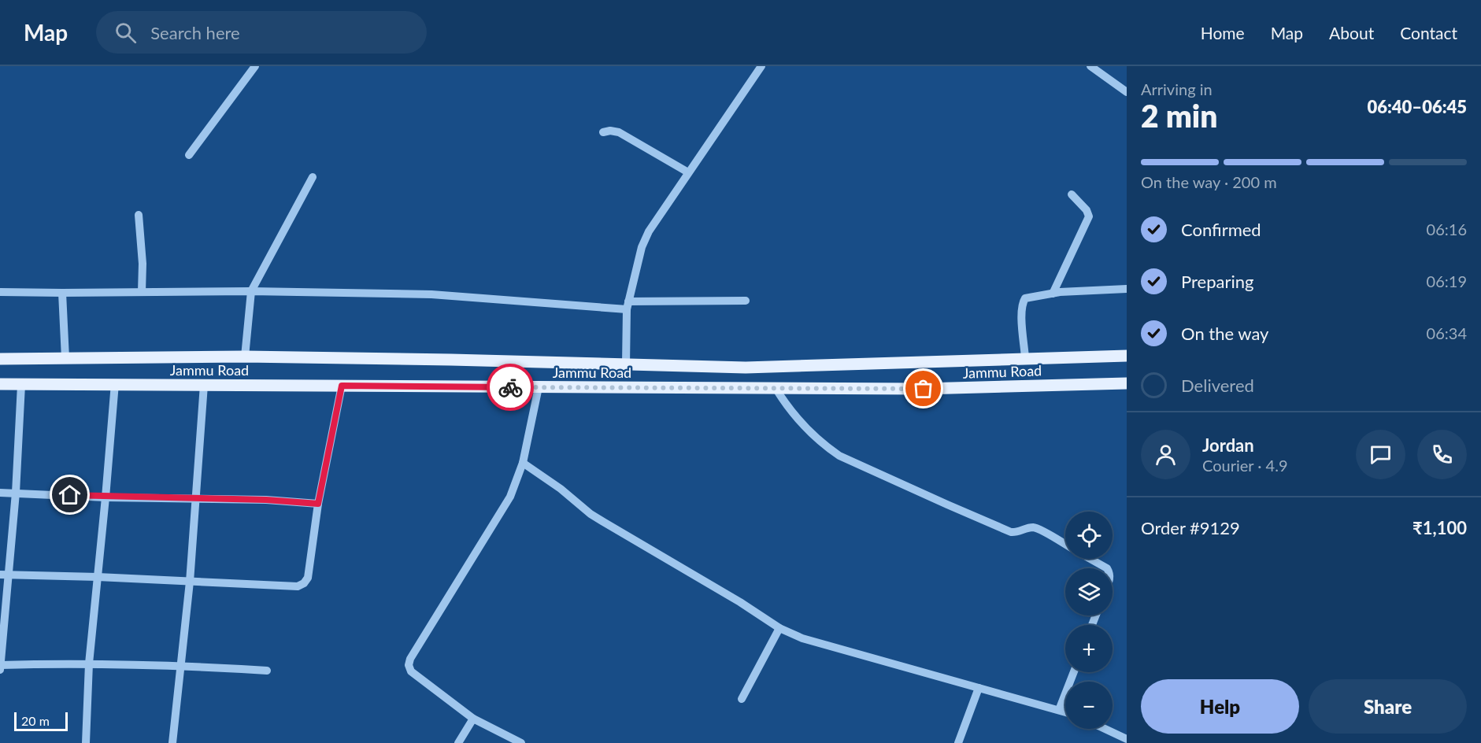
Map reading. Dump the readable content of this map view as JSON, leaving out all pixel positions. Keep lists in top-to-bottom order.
{
  "streets": {
    "main road": ["Jammu Road"]
  },
  "scale_bar": "20 m",
  "page": {
    "header": "Map",
    "search": "Search here",
    "nav": [
      "Home",
      "Map",
      "About",
      "Contact"
    ],
    "heading": ["2 min", "Arriving in", "06:40–06:45"],
    "panel": [
      "Jordan",
      "Courier · 4.9",
      "Order #9129",
      "₹1,100"
    ],
    "bar": "On the way · 200 m",
    "list": [
      ["Confirmed", "06:16"],
      ["Preparing", "06:19"],
      ["On the way", "06:34"],
      "Delivered"
    ],
    "map_buttons": ["+", "−"],
    "buttons": ["Help", "Share"],
    "scale": "20 m"
  }
}
